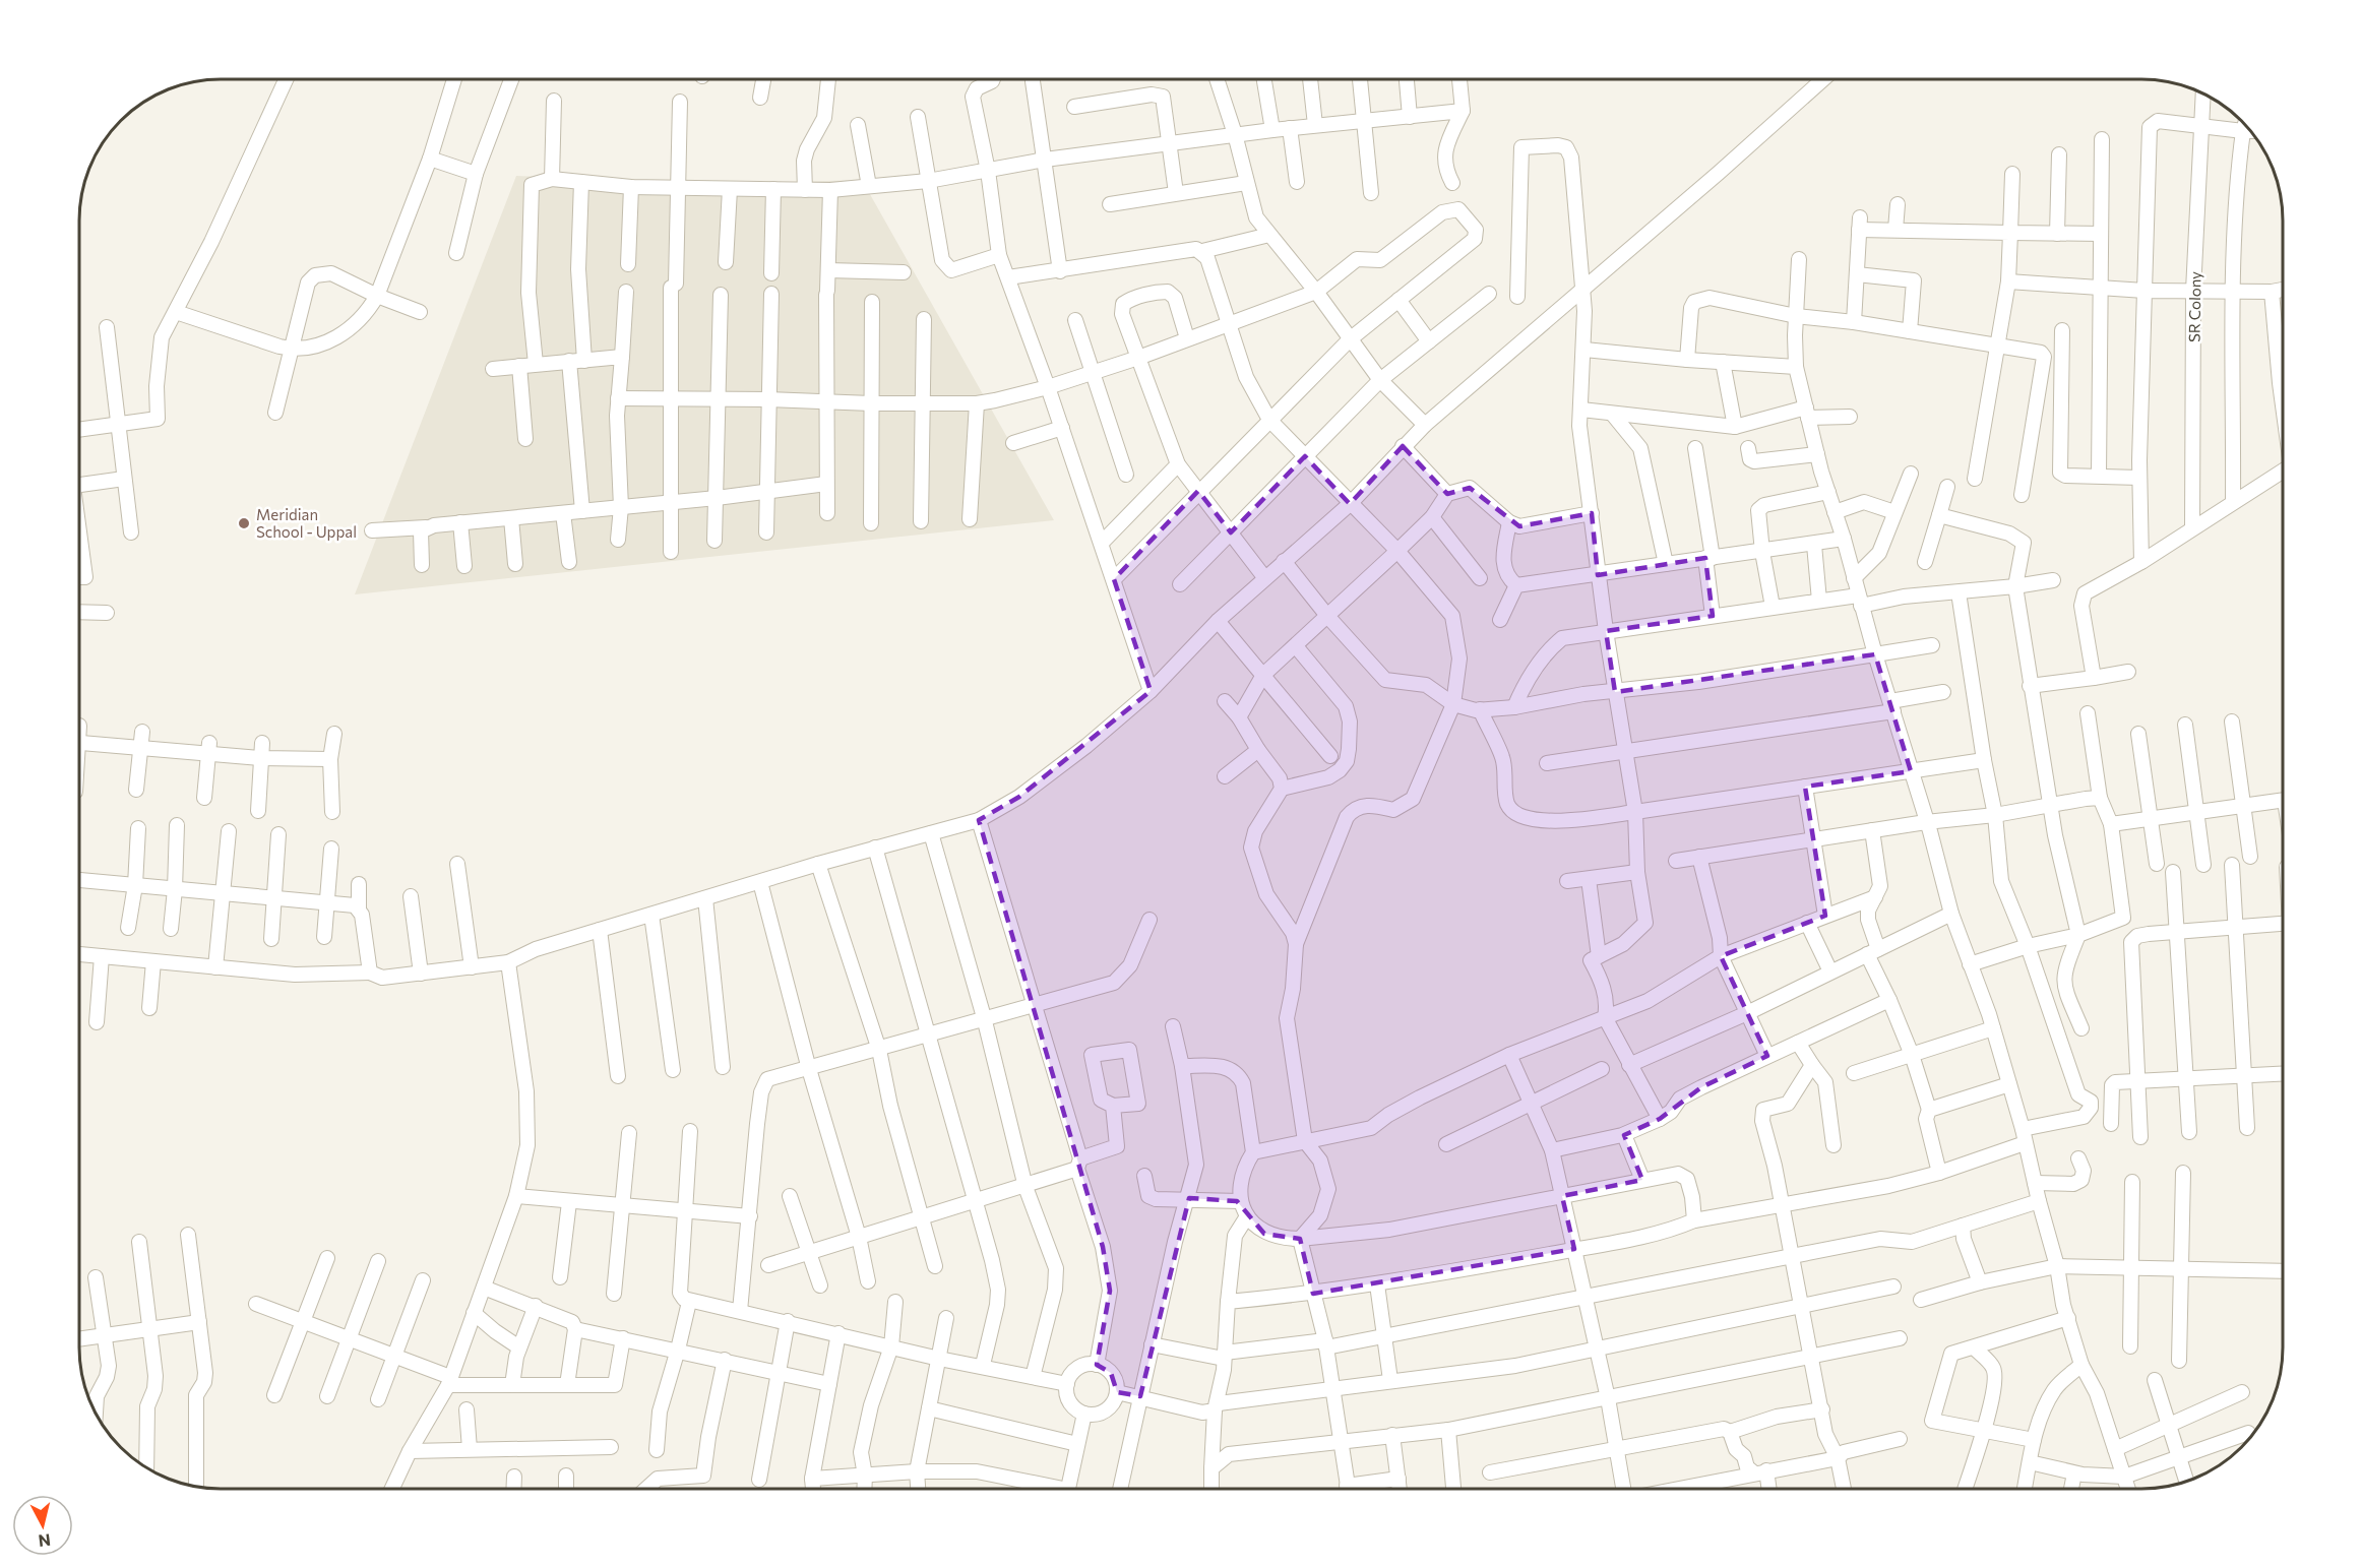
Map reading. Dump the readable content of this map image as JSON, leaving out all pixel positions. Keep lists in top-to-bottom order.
{
  "streets": {
    "street": ["SR Colony"]
  },
  "places": ["Meridian School - Uppal"],
  "north": "bottom"
}
